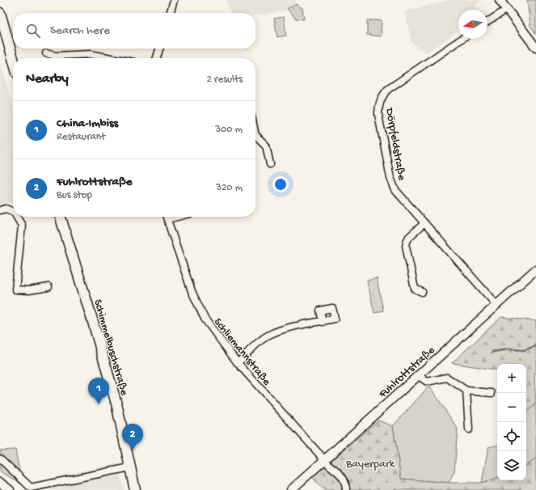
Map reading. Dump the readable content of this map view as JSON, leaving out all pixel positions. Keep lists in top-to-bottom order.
{
  "streets": {
    "main road": ["Schimmelbuschstraße"],
    "street": ["Dörpfeldstraße", "Schliemannstraße", "Fuhlrottstraße"]
  },
  "crossings": [
    ["Dörpfeldstraße", "Fuhlrottstraße"],
    ["Schliemannstraße", "Fuhlrottstraße"]
  ],
  "parks": ["Bayerpark"],
  "north": "left",
  "page": {
    "search": "Search here",
    "heading": ["Nearby", "2 results"],
    "list": [
      {
        "mark": "1",
        "name": "China-Imbiss",
        "note": "Restaurant",
        "value": "300 m"
      },
      {
        "mark": "2",
        "name": "Fuhlrottstraße",
        "note": "Bus stop",
        "value": "320 m"
      }
    ],
    "map_buttons": ["+", "−"],
    "pins": ["1", "2"]
  }
}
